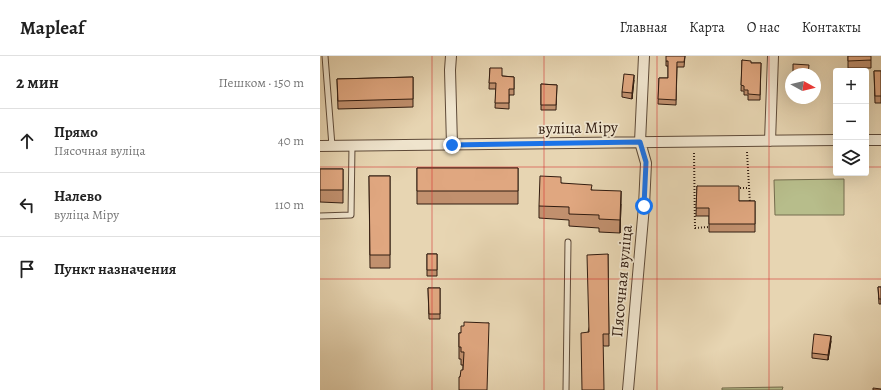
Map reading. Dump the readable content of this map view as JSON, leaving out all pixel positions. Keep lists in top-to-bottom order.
{
  "streets": {
    "street": ["вуліца Міру", "Пясочная вуліца"]
  },
  "crossings": [
    ["вуліца Міру", "Пясочная вуліца"]
  ],
  "north": "right",
  "page": {
    "header": "Mapleaf",
    "nav": [
      "Главная",
      "Карта",
      "О нас",
      "Контакты"
    ],
    "heading": ["2 мин", "Пешком · 150 m"],
    "map_buttons": ["+", "−"],
    "list": [
      ["Прямо", "Пясочная вуліца", "40 m"],
      ["Налево", "вуліца Міру", "110 m"],
      "Пункт назначения"
    ]
  }
}
